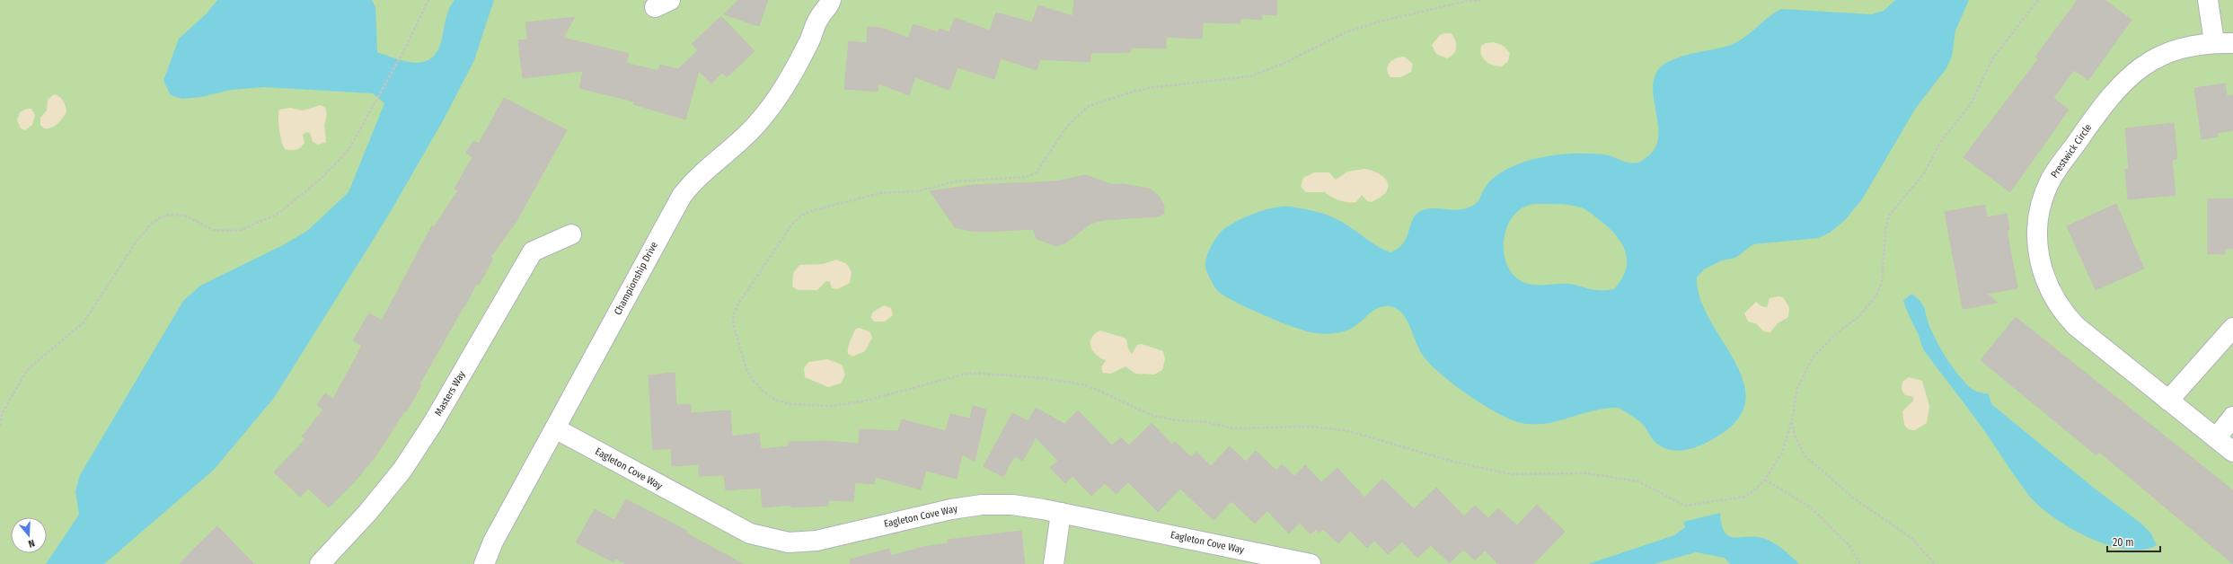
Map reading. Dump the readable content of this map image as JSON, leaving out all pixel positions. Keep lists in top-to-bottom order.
{
  "streets": {
    "street": [
      "Prestwick Circle",
      "Championship Drive",
      "Masters Way",
      "Eagleton Cove Way"
    ]
  },
  "crossings": [
    ["Championship Drive", "Eagleton Cove Way"]
  ],
  "scale_bar": "20 m",
  "north": "bottom"
}
